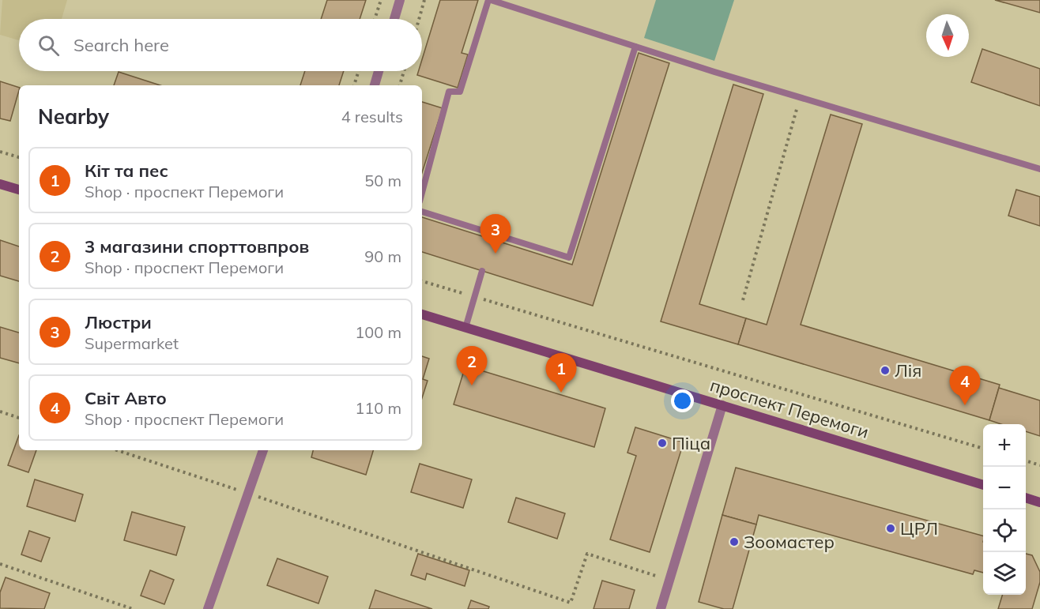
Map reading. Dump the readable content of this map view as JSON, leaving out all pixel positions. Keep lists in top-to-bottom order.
{
  "streets": {
    "main road": ["проспект Перемоги"]
  },
  "places": [
    "Лія",
    "Піца",
    "ЦРЛ",
    "Зоомастер"
  ],
  "north": "bottom",
  "page": {
    "search": "Search here",
    "heading": ["Nearby", "4 results"],
    "list": [
      {
        "mark": "1",
        "name": "Кіт та пес",
        "note": "Shop · проспект Перемоги",
        "value": "50 m"
      },
      {
        "mark": "2",
        "name": "3 магазини спорттовпров",
        "note": "Shop · проспект Перемоги",
        "value": "90 m"
      },
      {
        "mark": "3",
        "name": "Люстри",
        "note": "Supermarket",
        "value": "100 m"
      },
      {
        "mark": "4",
        "name": "Світ Авто",
        "note": "Shop · проспект Перемоги",
        "value": "110 m"
      }
    ],
    "pins": [
      "3",
      "2",
      "1",
      "4"
    ],
    "map_buttons": ["+", "−"]
  }
}
